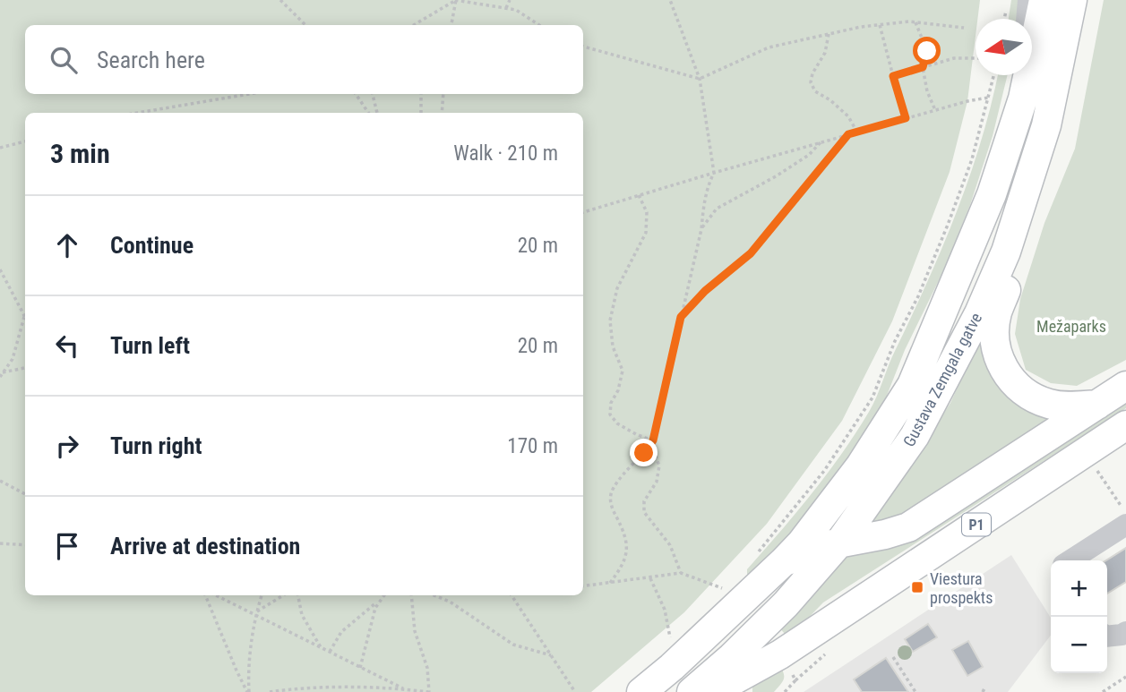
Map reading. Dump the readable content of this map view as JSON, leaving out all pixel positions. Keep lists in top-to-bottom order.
{
  "streets": {
    "main road": ["Gustava Zemgala gatve", "P1"]
  },
  "crossings": [
    ["Gustava Zemgala gatve", "P1"]
  ],
  "parks": ["Mežaparks"],
  "places": {
    "transit": ["Viestura prospekts"]
  },
  "north": "left",
  "page": {
    "search": "Search here",
    "heading": ["3 min", "Walk · 210 m"],
    "list": [
      ["Continue", "20 m"],
      ["Turn left", "20 m"],
      ["Turn right", "170 m"],
      "Arrive at destination"
    ],
    "map_buttons": ["+", "−"]
  }
}
